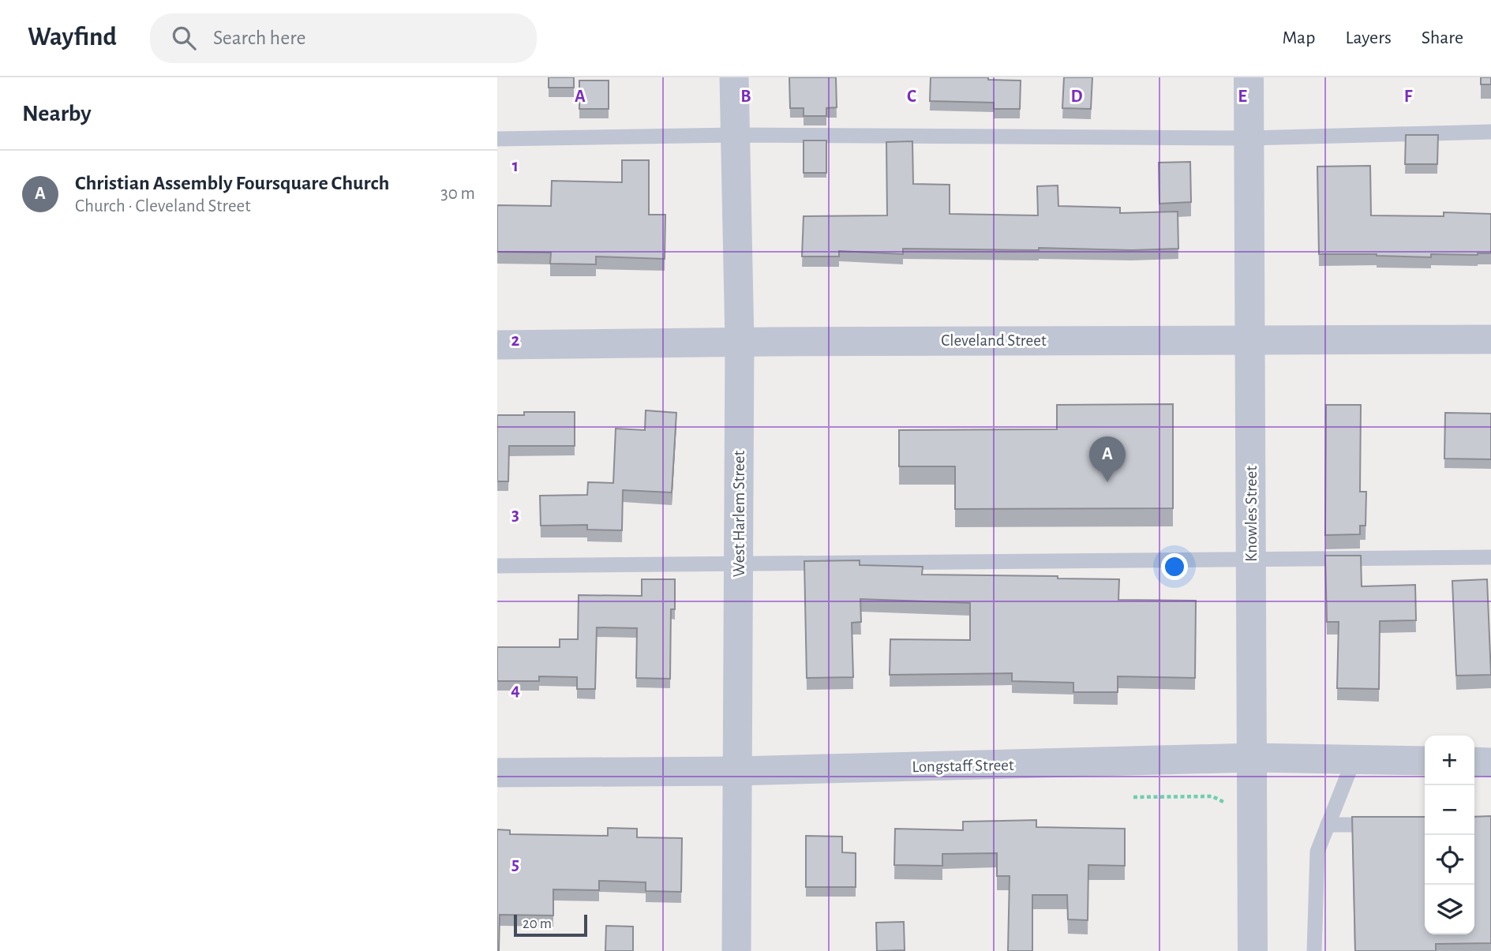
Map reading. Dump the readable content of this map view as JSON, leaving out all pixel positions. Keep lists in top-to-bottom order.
{
  "streets": {
    "street": [
      "Cleveland Street",
      "West Harlem Street",
      "Knowles Street",
      "Longstaff Street"
    ]
  },
  "crossings": [
    ["Cleveland Street", "West Harlem Street"],
    ["Cleveland Street", "Knowles Street"],
    ["West Harlem Street", "Longstaff Street"],
    ["Knowles Street", "Longstaff Street"]
  ],
  "scale_bar": "20 m",
  "page": {
    "header": "Wayfind",
    "search": "Search here",
    "nav": ["Map", "Layers", "Share"],
    "heading": "Nearby",
    "list": [
      {
        "mark": "A",
        "name": "Christian Assembly Foursquare Church",
        "note": "Church · Cleveland Street",
        "value": "30 m"
      }
    ],
    "pins": "A",
    "map_buttons": ["+", "−"],
    "scale": "20 m"
  },
  "grid": {
    "columns": [
      "A",
      "B",
      "C",
      "D",
      "E",
      "F"
    ],
    "rows": [
      "1",
      "2",
      "3",
      "4",
      "5"
    ]
  }
}
